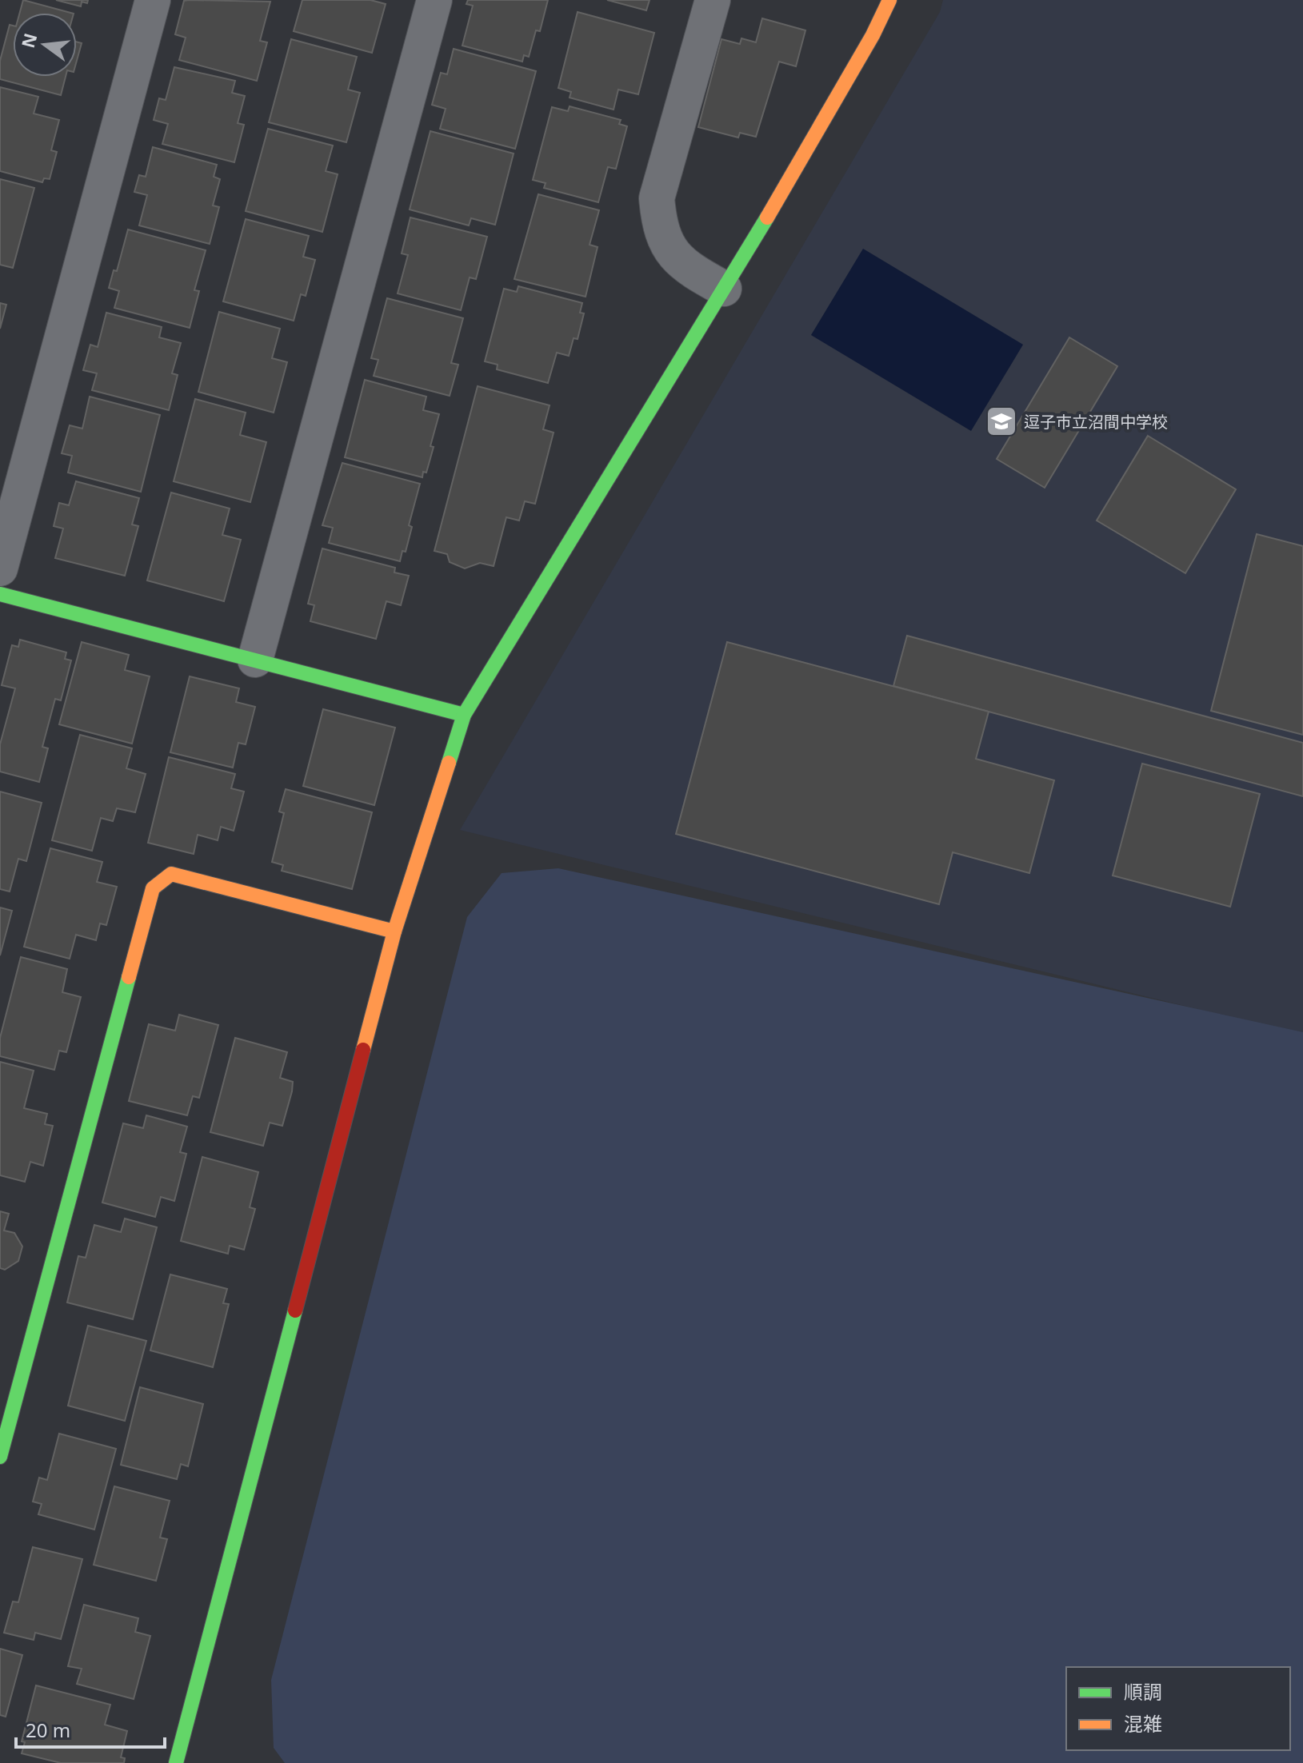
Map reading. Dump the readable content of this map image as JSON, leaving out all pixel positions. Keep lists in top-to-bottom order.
{
  "places": {
    "school or university": ["逗子市立沼間中学校"]
  },
  "legend": ["順調", "混雑"],
  "scale_bar": "20 m",
  "north": "left"
}
